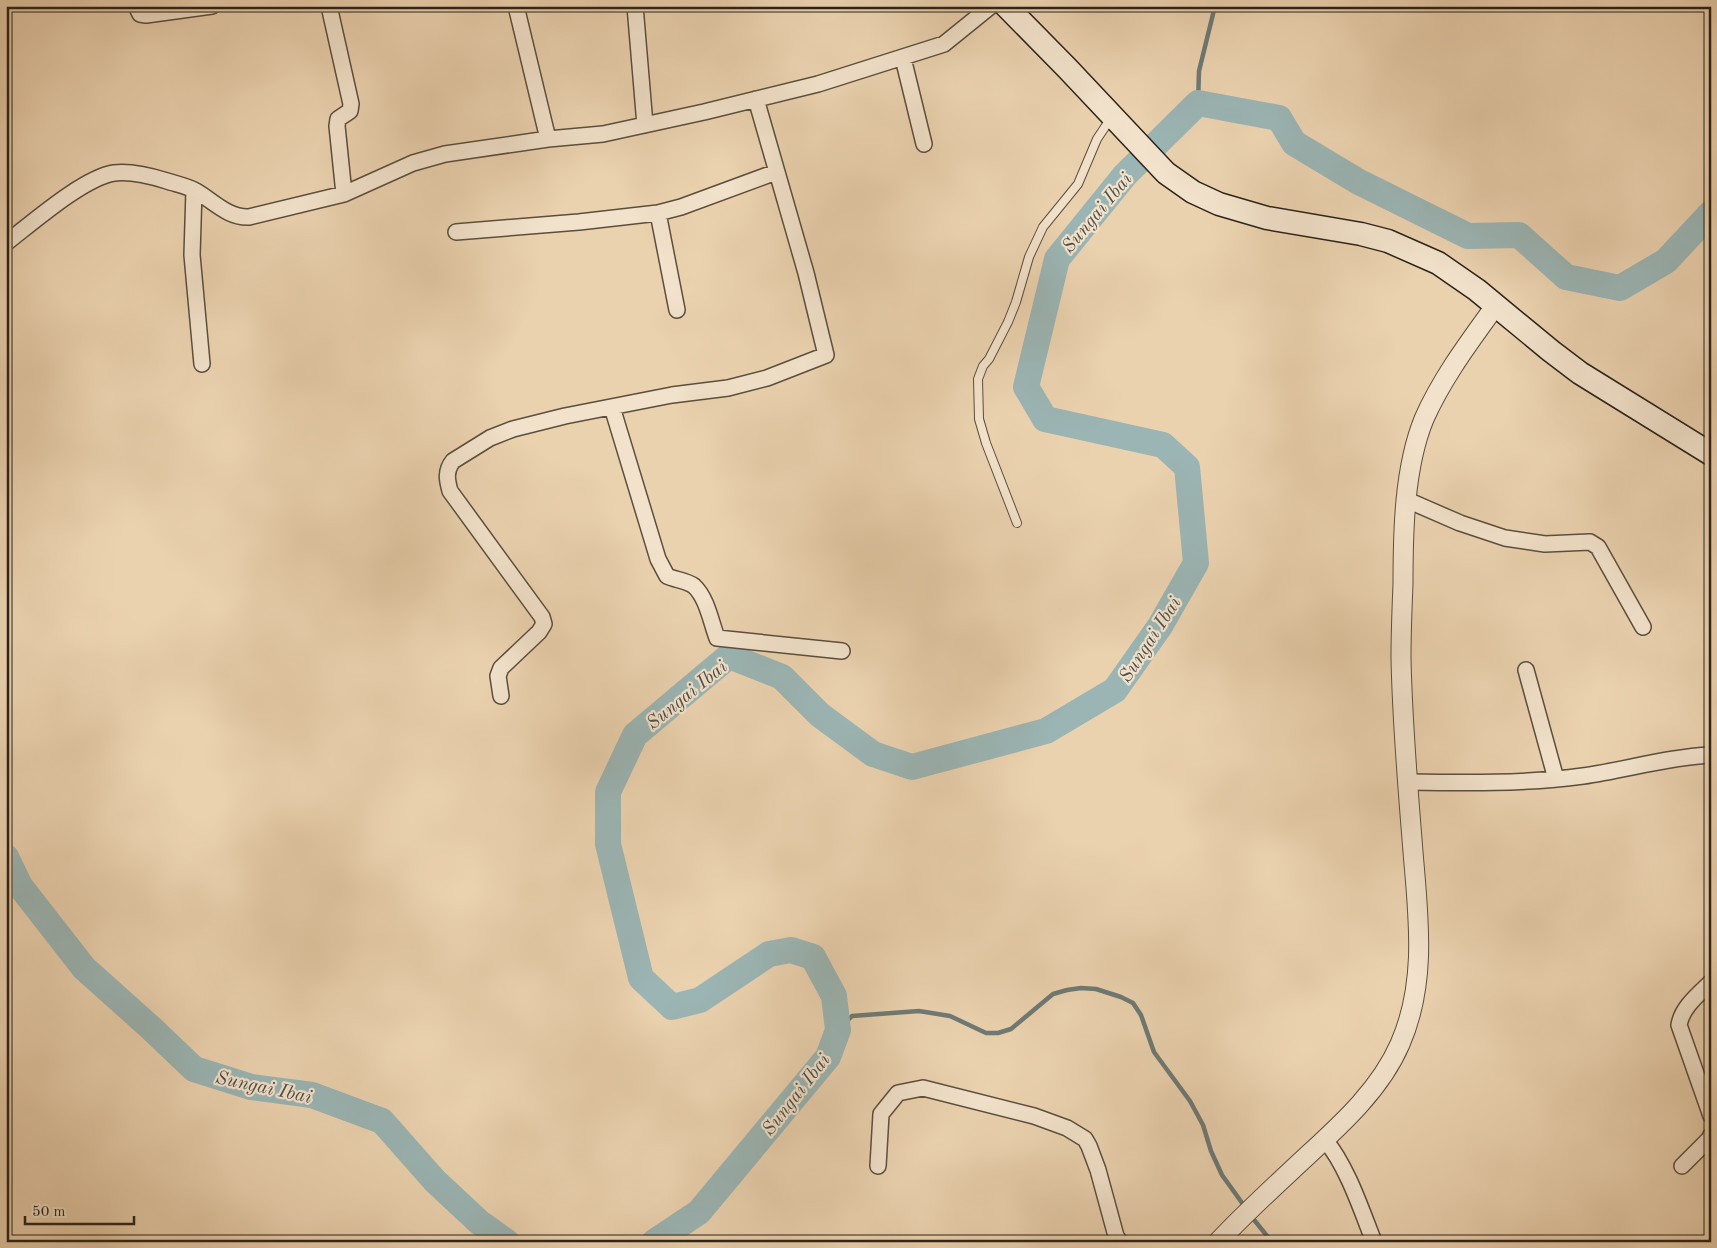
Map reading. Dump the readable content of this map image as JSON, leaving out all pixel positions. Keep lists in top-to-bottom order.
{
  "water": ["Sungai Ibai"],
  "scale_bar": "50 m"
}
